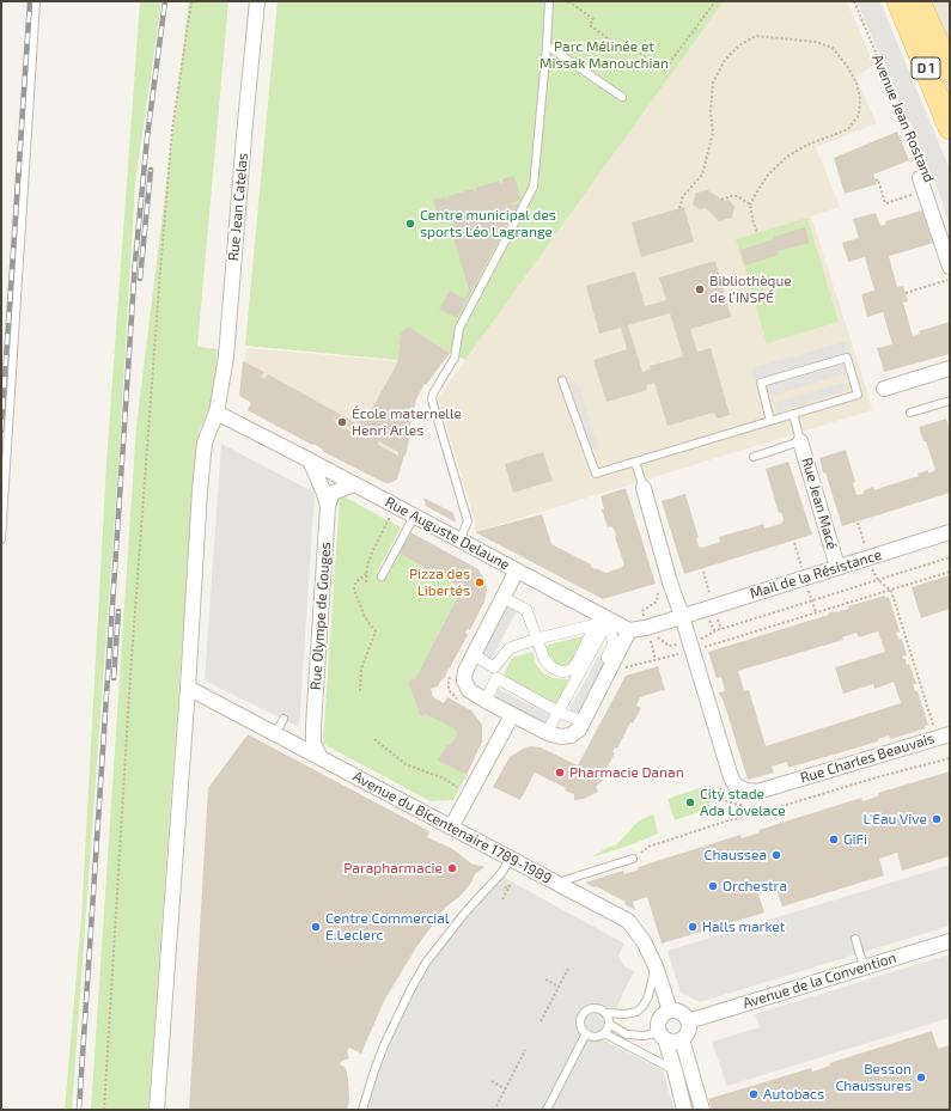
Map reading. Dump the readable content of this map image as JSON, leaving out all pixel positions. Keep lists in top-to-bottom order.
{
  "streets": {
    "main road": ["D 1"],
    "street": [
      "Rue Jean Catelas",
      "Rue Jean Macé",
      "Rue Auguste Delaune",
      "Mail de la Résistance",
      "Rue Olympe de Gouges",
      "Rue Charles Beauvais",
      "Avenue du Bicentenaire 1789-1989",
      "Avenue de la Convention"
    ],
    "path": ["Avenue Jean Rostand"]
  },
  "crossings": [
    ["Rue Jean Catelas", "Rue Auguste Delaune"],
    ["Rue Jean Catelas", "Avenue du Bicentenaire 1789-1989"],
    ["Rue Jean Macé", "Mail de la Résistance"],
    ["Rue Auguste Delaune", "Rue Olympe de Gouges"],
    ["Mail de la Résistance", "Rue Charles Beauvais"],
    ["Rue Olympe de Gouges", "Avenue du Bicentenaire 1789-1989"],
    ["Avenue du Bicentenaire 1789-1989", "Avenue de la Convention"]
  ],
  "parks": ["Parc Mélinée et Missak Manouchian"],
  "places": [
    "Centre municipal des sports Léo Lagrange",
    "Bibliothèque de l’INSPÉ",
    "École maternelle Henri Arles",
    "Pizza des Libertés",
    "Pharmacie Danan",
    "City stade Ada Lovelace",
    "L'Eau Vive",
    "GiFi",
    "Chaussea",
    "Parapharmacie",
    "Orchestra",
    "Centre Commercial E.Leclerc",
    "Halls market",
    "Besson Chaussures",
    "Autobacs"
  ]
}
